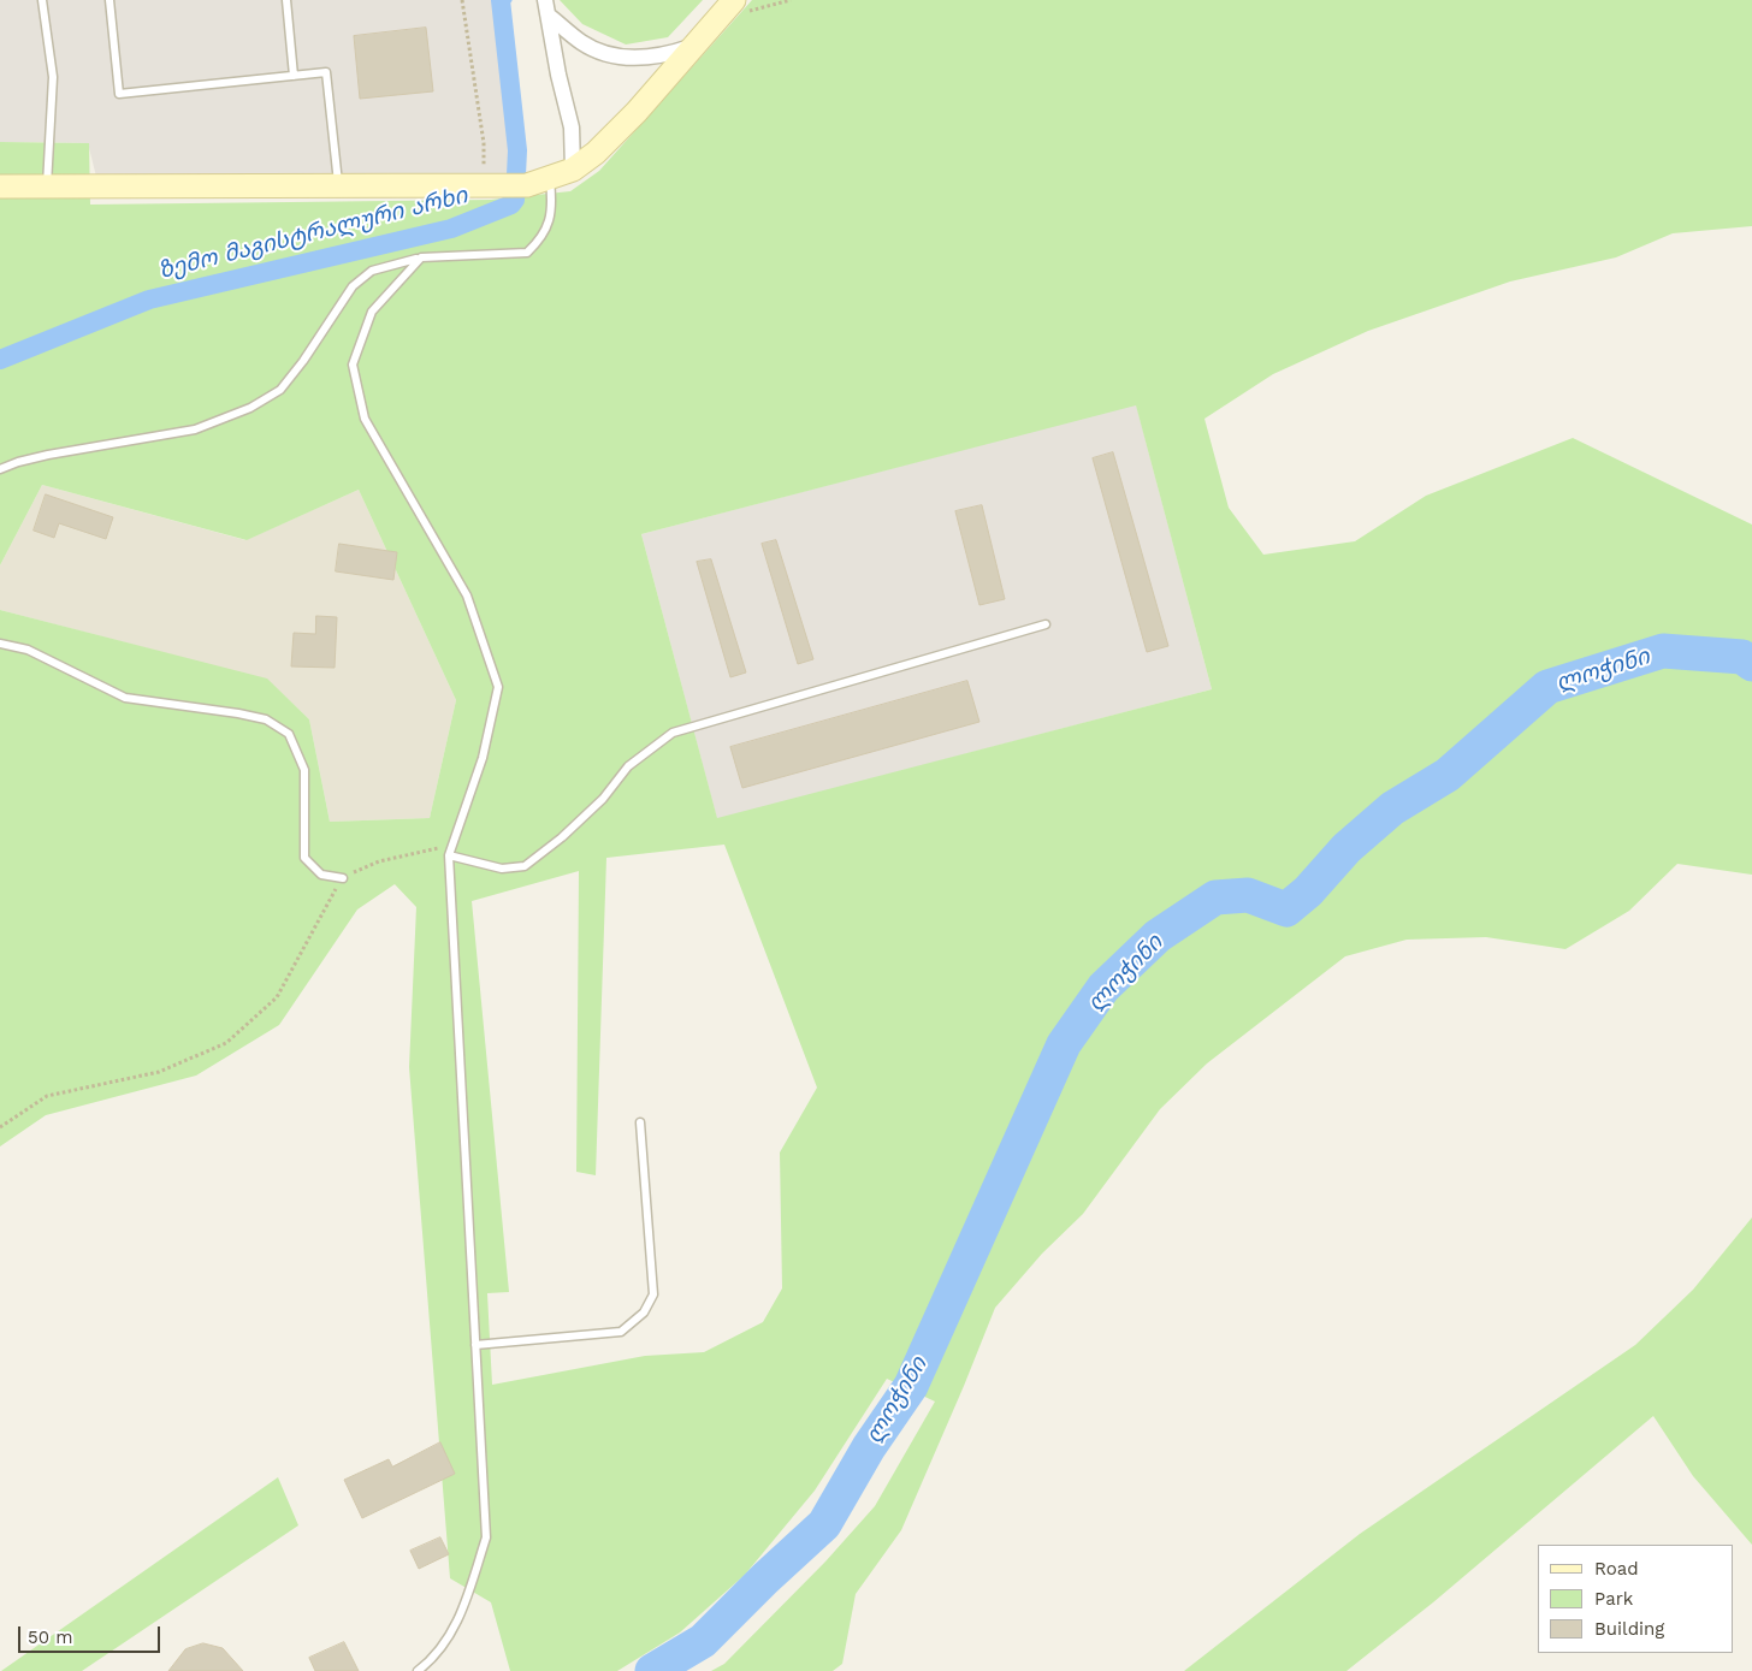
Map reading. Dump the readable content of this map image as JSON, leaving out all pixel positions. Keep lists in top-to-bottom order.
{
  "water": ["ზემო მაგისტრალური არხი", "ლოჭინი"],
  "legend": ["Road", "Park", "Building"],
  "scale_bar": "50 m"
}
